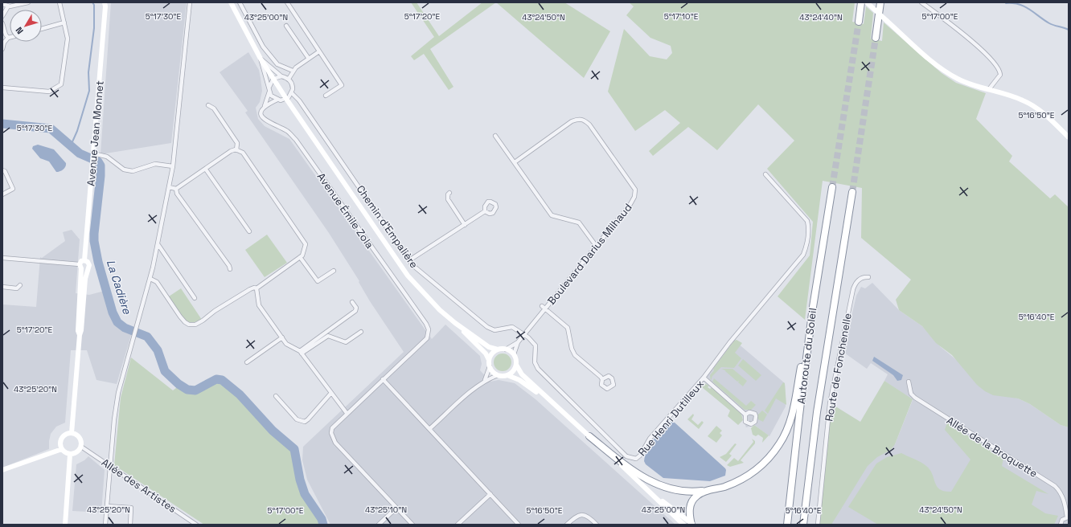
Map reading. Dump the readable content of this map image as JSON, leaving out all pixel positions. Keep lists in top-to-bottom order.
{
  "streets": {
    "highway": ["Autoroute du Soleil"],
    "main road": ["Avenue Jean Monnet"],
    "street": [
      "Avenue Émile Zola",
      "Chemin d'Empalière",
      "Boulevard Darius Milhaud",
      "Route de Fonchenelle",
      "Rue Henri Dutilleux",
      "Allée de la Broquette",
      "Allée des Artistes"
    ]
  },
  "crossings": [
    ["Chemin d'Empalière", "Boulevard Darius Milhaud"],
    ["Chemin d'Empalière", "Rue Henri Dutilleux"],
    ["Boulevard Darius Milhaud", "Rue Henri Dutilleux"]
  ],
  "water": ["La Cadière"],
  "north": "bottom left",
  "coordinates": [
    "5°17'30\"E",
    "5°17'20\"E",
    "5°17'10\"E",
    "5°17'00\"E",
    "43°25'00\"N",
    "43°24'50\"N",
    "43°24'40\"N",
    "5°16'50\"E",
    "5°16'40\"E",
    "43°25'20\"N",
    "43°25'10\"N"
  ]
}
